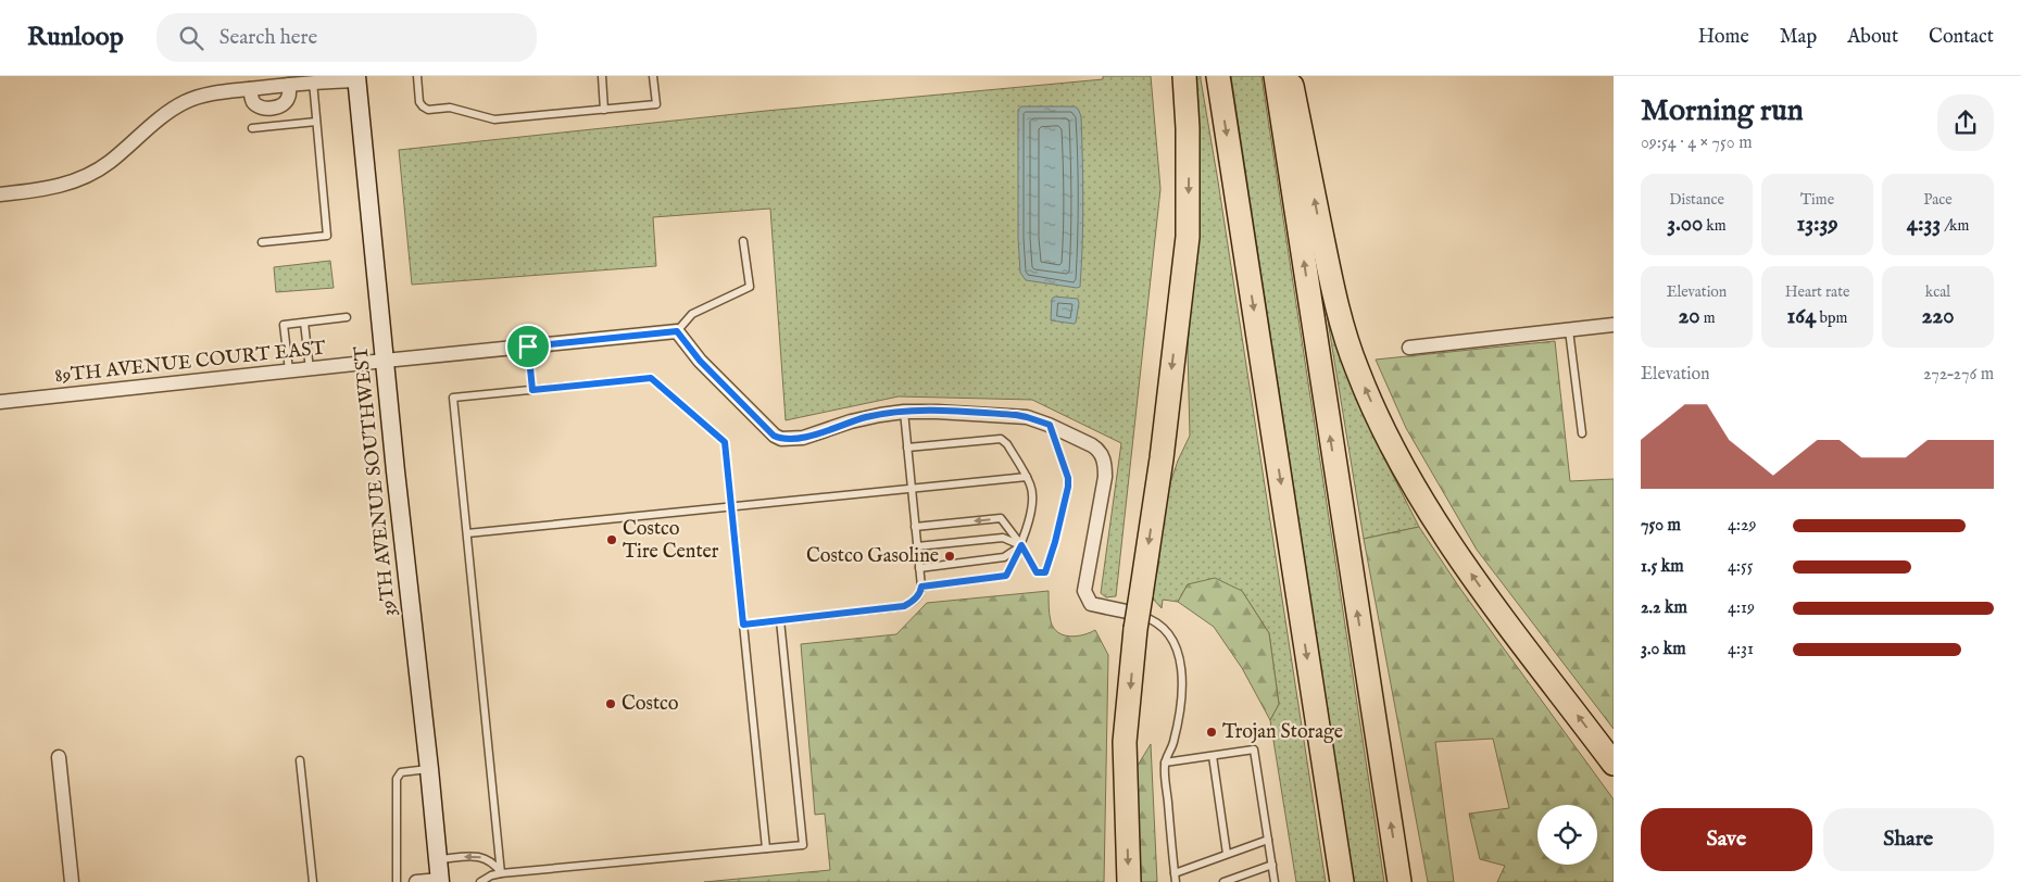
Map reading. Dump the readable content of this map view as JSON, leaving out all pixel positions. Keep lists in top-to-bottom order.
{
  "streets": {
    "main road": ["39TH AVENUE SOUTHWEST"],
    "street": ["89TH AVENUE COURT EAST"]
  },
  "crossings": [
    ["89TH AVENUE COURT EAST", "39TH AVENUE SOUTHWEST"]
  ],
  "places": [
    "Costco Tire Center",
    "Costco Gasoline",
    "Costco",
    "Trojan Storage"
  ],
  "page": {
    "header": "Runloop",
    "search": "Search here",
    "nav": [
      "Home",
      "Map",
      "About",
      "Contact"
    ],
    "heading": ["Morning run", "09:54 · 4 × 750 m"],
    "stats": [
      ["Distance", "3.00 km"],
      ["Time", "13:39"],
      ["Pace", "4:33 /km"],
      ["Elevation", "20 m"],
      ["Heart rate", "164 bpm"],
      ["kcal", "220"]
    ],
    "chart": ["Elevation", "272–276 m"],
    "list": [
      {
        "name": "750 m",
        "note": "4:29"
      },
      {
        "name": "1.5 km",
        "note": "4:55"
      },
      {
        "name": "2.2 km",
        "note": "4:19"
      },
      {
        "name": "3.0 km",
        "note": "4:31"
      }
    ],
    "buttons": ["Save", "Share"]
  }
}
